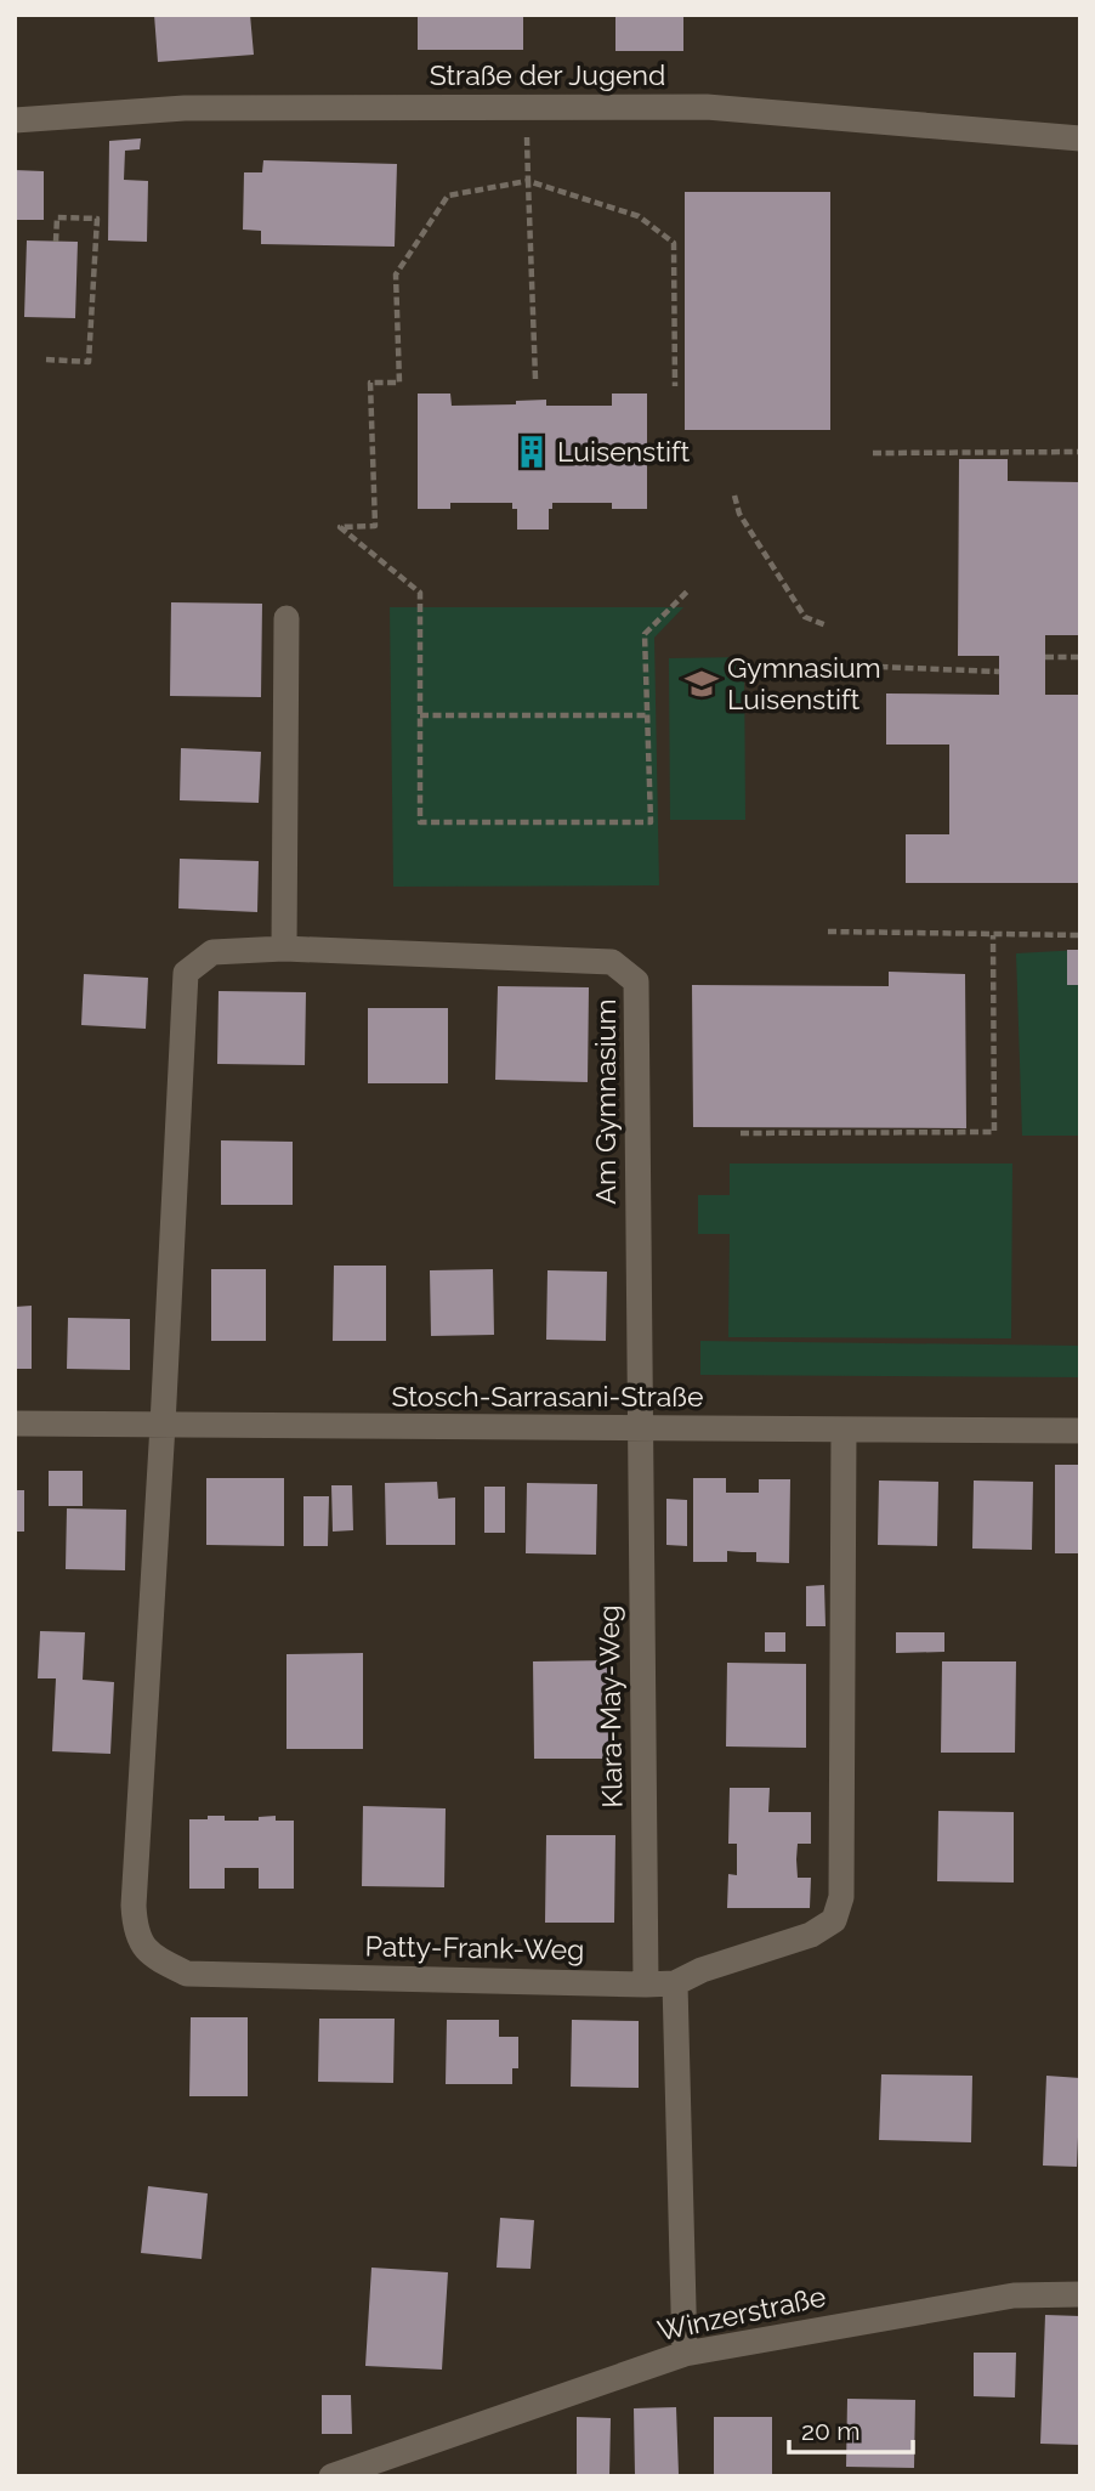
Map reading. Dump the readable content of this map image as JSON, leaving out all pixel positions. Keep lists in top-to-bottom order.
{
  "streets": {
    "street": [
      "Straße der Jugend",
      "Am Gymnasium",
      "Stosch-Sarrasani-Straße",
      "Klara-May-Weg",
      "Patty-Frank-Weg",
      "Winzerstraße"
    ]
  },
  "crossings": [
    ["Am Gymnasium", "Stosch-Sarrasani-Straße"],
    ["Am Gymnasium", "Klara-May-Weg"],
    ["Am Gymnasium", "Patty-Frank-Weg"],
    ["Stosch-Sarrasani-Straße", "Klara-May-Weg"],
    ["Stosch-Sarrasani-Straße", "Patty-Frank-Weg"],
    ["Klara-May-Weg", "Patty-Frank-Weg"]
  ],
  "places": {
    "building": ["Luisenstift"],
    "school or university": ["Gymnasium Luisenstift"]
  },
  "scale_bar": "20 m"
}
